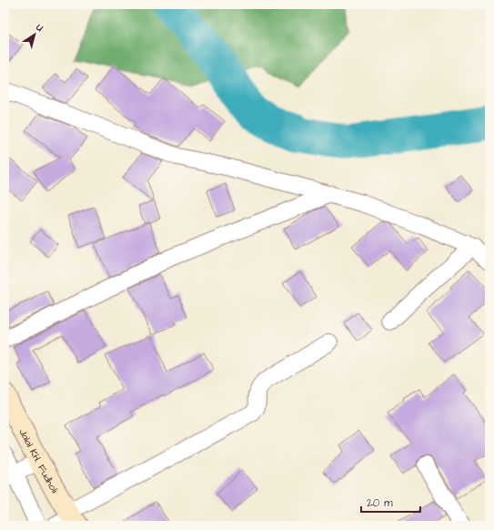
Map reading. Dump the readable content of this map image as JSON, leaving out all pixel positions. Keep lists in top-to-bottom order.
{
  "streets": {
    "main road": ["Jalal KH. Fudholi"]
  },
  "scale_bar": "20 m",
  "north": "top right"
}
